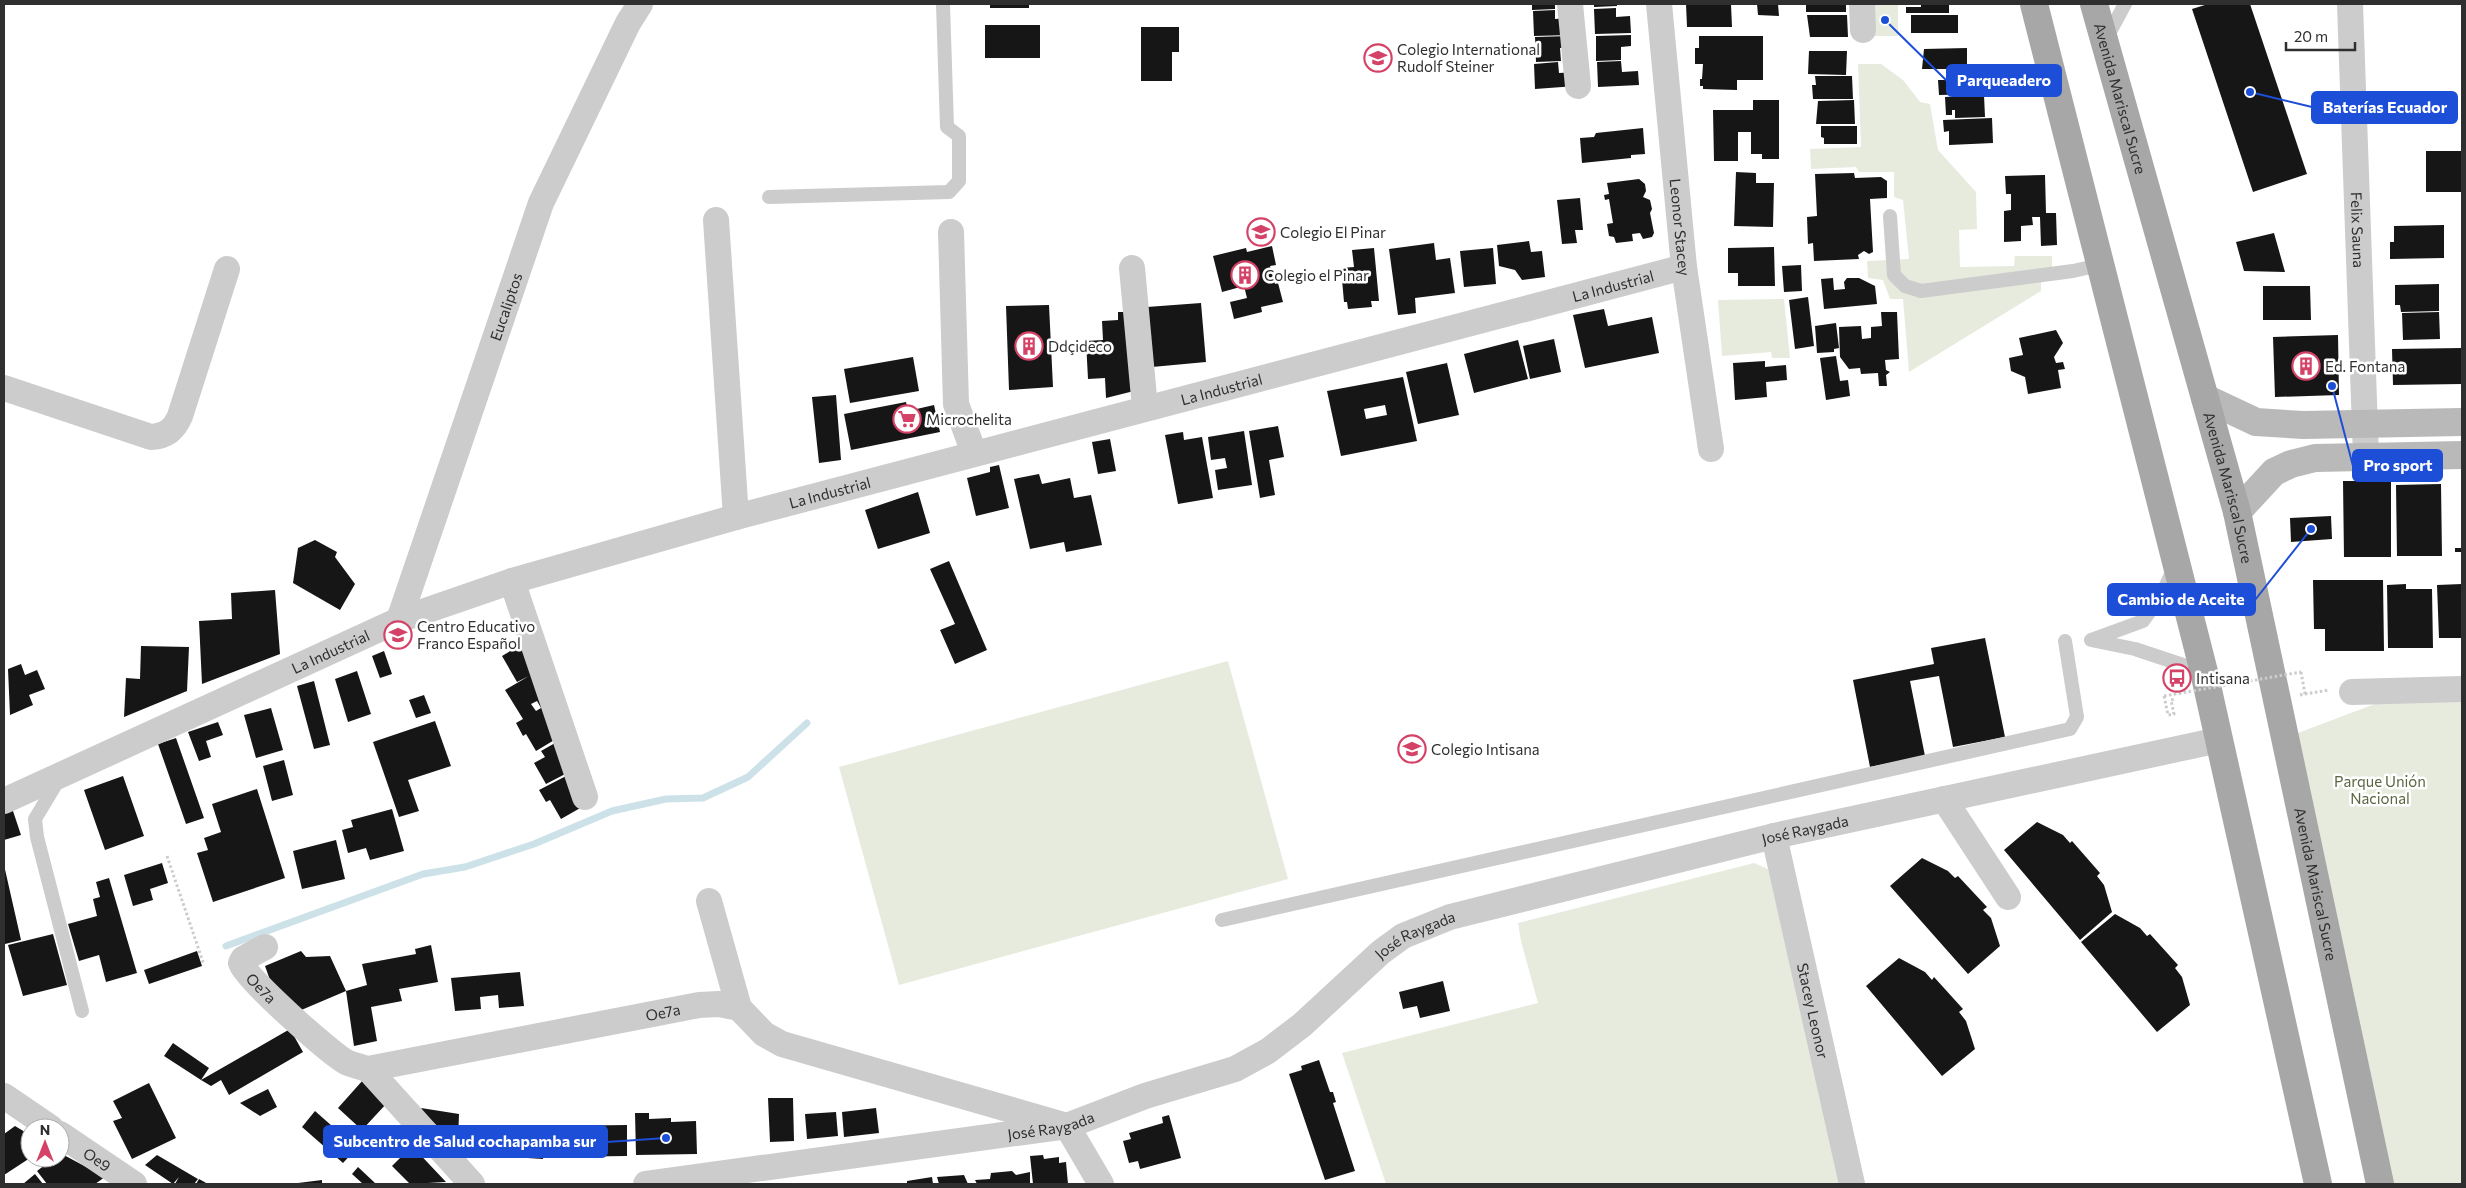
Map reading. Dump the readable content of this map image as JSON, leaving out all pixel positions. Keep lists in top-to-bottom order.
{
  "streets": {
    "main road": ["Avenida Mariscal Sucre"],
    "street": [
      "Leonor Stacey",
      "Felix Sauna",
      "La Industrial",
      "Eucaliptos",
      "José Raygada",
      "Oe7a",
      "Stacey Leonor",
      "Oe9"
    ]
  },
  "crossings": [
    ["Leonor Stacey", "La Industrial"],
    ["La Industrial", "Eucaliptos"],
    ["José Raygada", "Stacey Leonor"]
  ],
  "parks": ["Parque Unión Nacional"],
  "places": {
    "other": [
      "Parqueadero",
      "Baterías Ecuador",
      "Pro sport",
      "Cambio de Aceite",
      "Subcentro de Salud cochapamba sur"
    ],
    "school or university": [
      "Colegio International Rudolf Steiner",
      "Colegio El Pinar",
      "Centro Educativo Franco Español",
      "Colegio Intisana"
    ],
    "building": ["Colegio el Pinar", "Ddçideco", "Ed. Fontana"],
    "supermarket": ["Microchelita"],
    "bus stop": ["Intisana"]
  },
  "scale_bar": "20 m",
  "north": "top"
}
